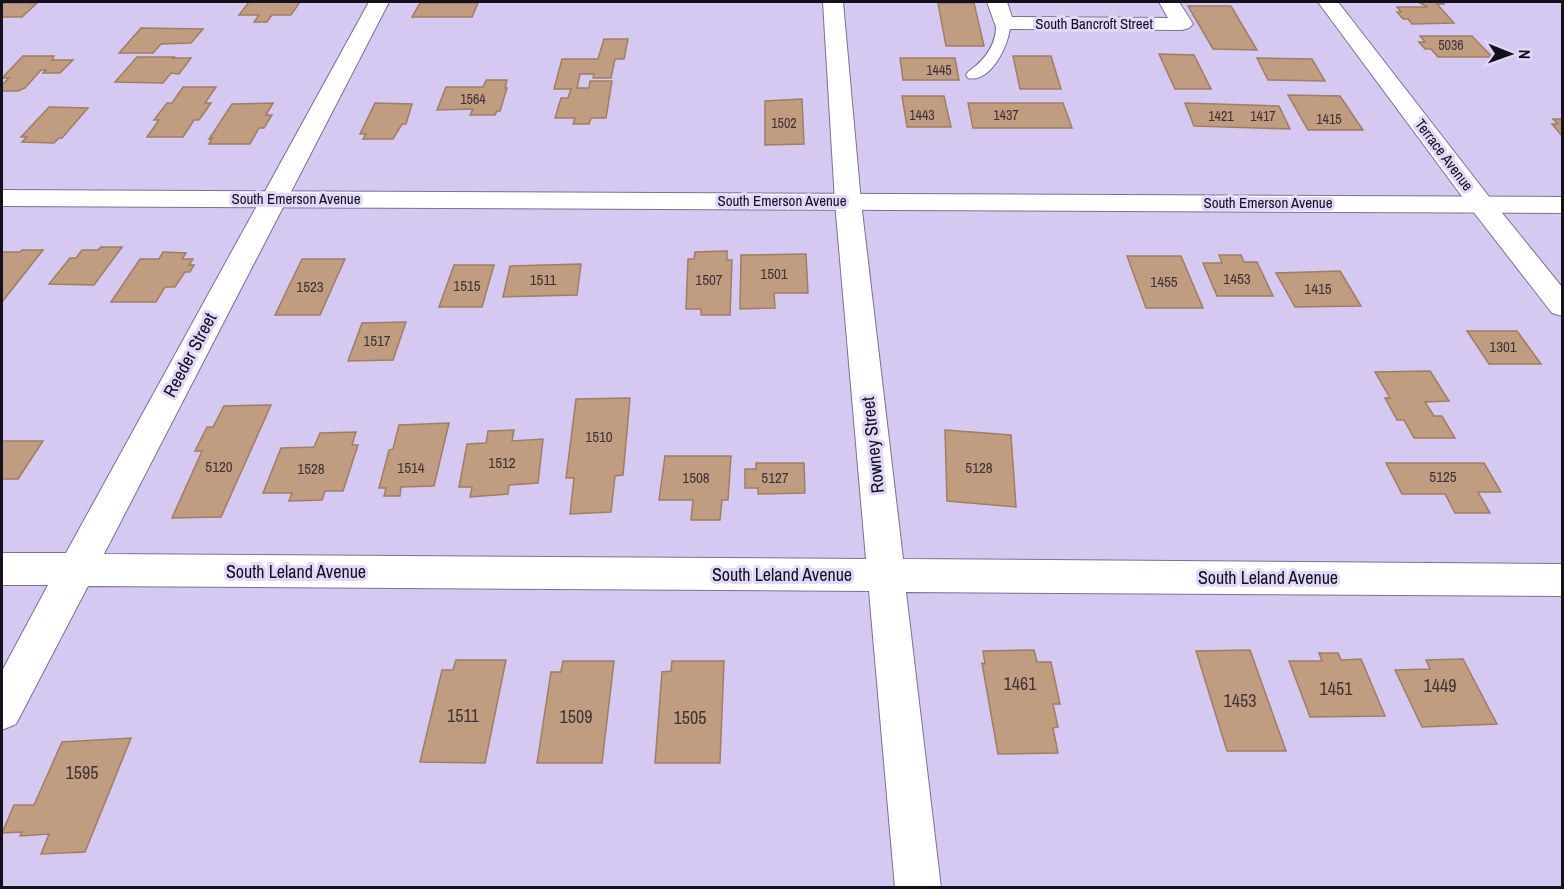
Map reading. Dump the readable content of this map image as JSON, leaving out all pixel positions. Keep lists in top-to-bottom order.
{
  "streets": {
    "street": [
      "South Bancroft Street",
      "Terrace Avenue",
      "South Emerson Avenue",
      "Reeder Street",
      "Rowney Street",
      "South Leland Avenue"
    ]
  },
  "crossings": [
    ["Terrace Avenue", "South Emerson Avenue"],
    ["South Emerson Avenue", "Reeder Street"],
    ["South Emerson Avenue", "Rowney Street"],
    ["Reeder Street", "South Leland Avenue"],
    ["Rowney Street", "South Leland Avenue"]
  ],
  "house_numbers": [
    "5036",
    "1445",
    "1564",
    "1443",
    "1437",
    "1421",
    "1417",
    "1415",
    "1502",
    "1501",
    "1453",
    "1511",
    "1507",
    "1455",
    "1515",
    "1523",
    "1415",
    "1517",
    "1301",
    "1510",
    "1512",
    "5120",
    "1514",
    "5128",
    "1528",
    "5125",
    "1508",
    "5127",
    "1461",
    "1449",
    "1451",
    "1453",
    "1511",
    "1509",
    "1505",
    "1595"
  ],
  "north": "right"
}
